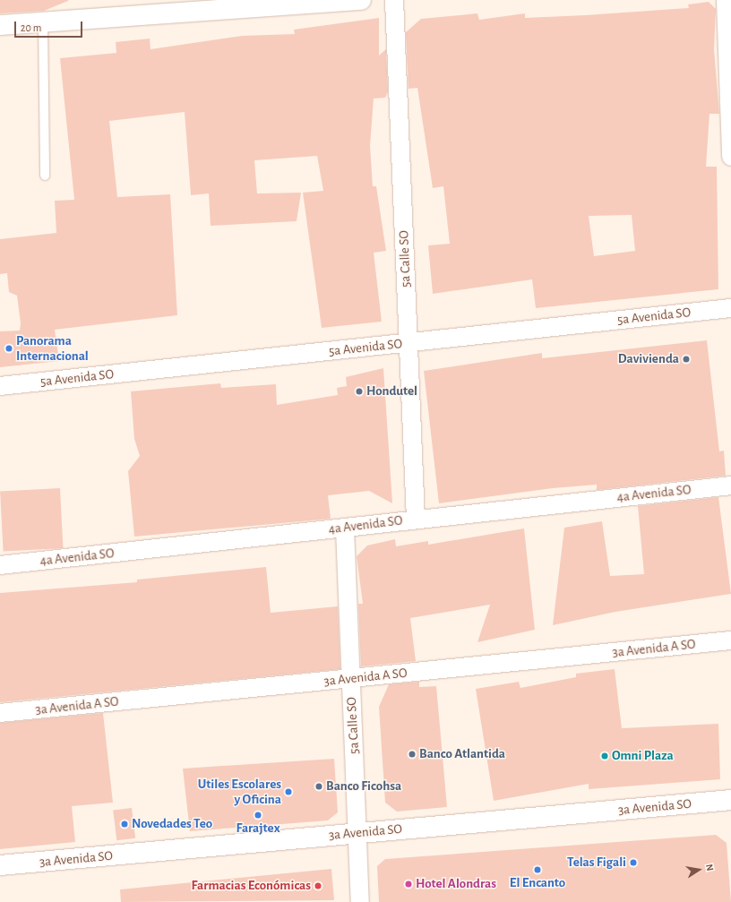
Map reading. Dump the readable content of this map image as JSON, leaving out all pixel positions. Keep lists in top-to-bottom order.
{
  "streets": {
    "street": [
      "5a Calle SO",
      "5a Avenida SO",
      "4a Avenida SO",
      "3a Avenida A SO",
      "3a Avenida SO"
    ]
  },
  "crossings": [
    ["5a Calle SO", "5a Avenida SO"],
    ["5a Calle SO", "4a Avenida SO"],
    ["5a Calle SO", "3a Avenida A SO"],
    ["5a Calle SO", "3a Avenida SO"]
  ],
  "places": [
    "Panorama Internacional",
    "Davivienda",
    "Hondutel",
    "Banco Atlantida",
    "Omni Plaza",
    "Banco Ficohsa",
    "Utiles Escolares y Oficina",
    "Farajtex",
    "Novedades Teo",
    "Telas Figali",
    "El Encanto",
    "Hotel Alondras",
    "Farmacias Económicas"
  ],
  "scale_bar": "20 m",
  "north": "right"
}
